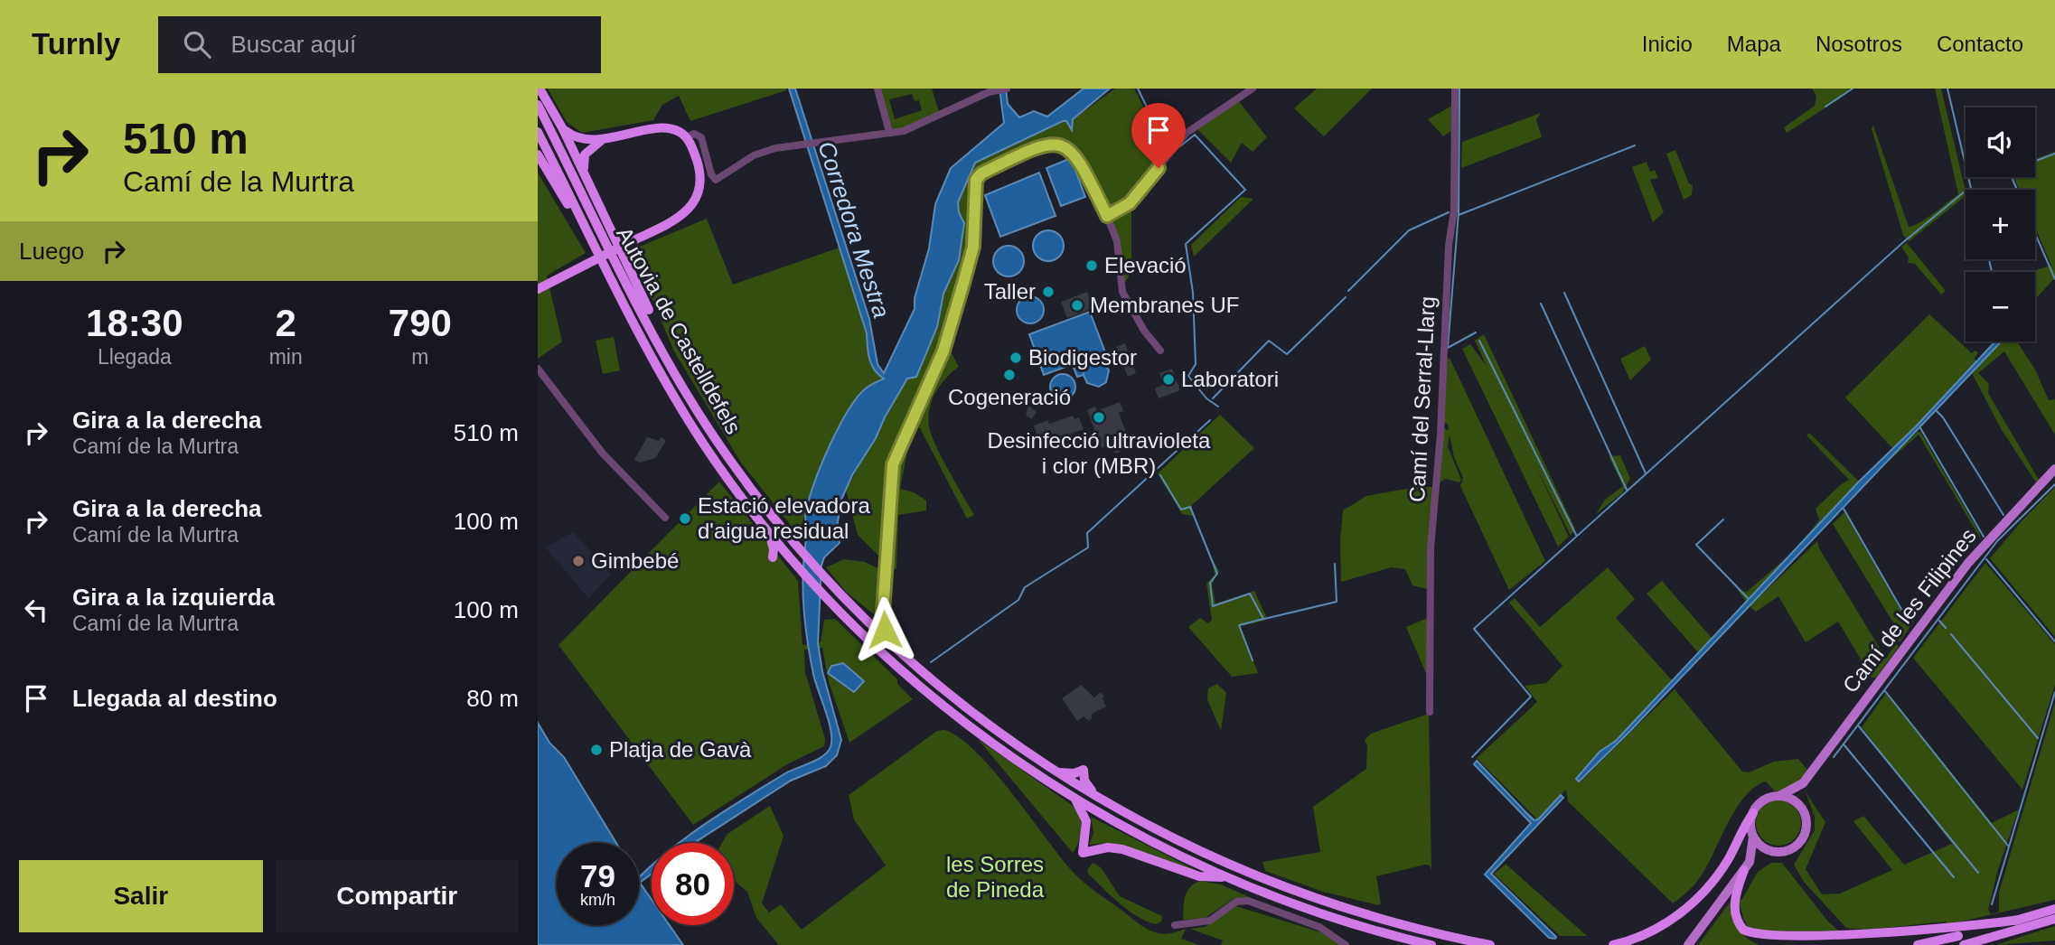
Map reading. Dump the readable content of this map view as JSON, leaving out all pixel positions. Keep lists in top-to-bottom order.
{
  "streets": {
    "highway": ["Autovia de Castelldefels"],
    "main road": ["Camí de les Filipines"],
    "street": ["Camí del Serral-Llarg"]
  },
  "water": ["Corredora Mestra"],
  "parks": ["les Sorres de Pineda"],
  "places": [
    "Elevació",
    "Taller",
    "Membranes UF",
    "Biodigestor",
    "Cogeneració",
    "Laboratori",
    "Desinfecció ultravioleta i clor (MBR)",
    "Estació elevadora d'aigua residual",
    "Gimbebé",
    "Platja de Gavà"
  ],
  "page": {
    "header": "Turnly",
    "search": "Buscar aquí",
    "nav": [
      "Inicio",
      "Mapa",
      "Nosotros",
      "Contacto"
    ],
    "turn": ["510 m", "Camí de la Murtra"],
    "map_buttons": ["+", "−"],
    "then": "Luego",
    "eta": [
      "18:30",
      "Llegada",
      "2",
      "min",
      "790",
      "m"
    ],
    "list": [
      {
        "name": "Gira a la derecha",
        "note": "Camí de la Murtra",
        "value": "510 m"
      },
      {
        "name": "Gira a la derecha",
        "note": "Camí de la Murtra",
        "value": "100 m"
      },
      {
        "name": "Gira a la izquierda",
        "note": "Camí de la Murtra",
        "value": "100 m"
      },
      {
        "name": "Llegada al destino",
        "value": "80 m"
      }
    ],
    "speed": "79 km/h",
    "limit": "80",
    "buttons": ["Salir", "Compartir"]
  }
}
